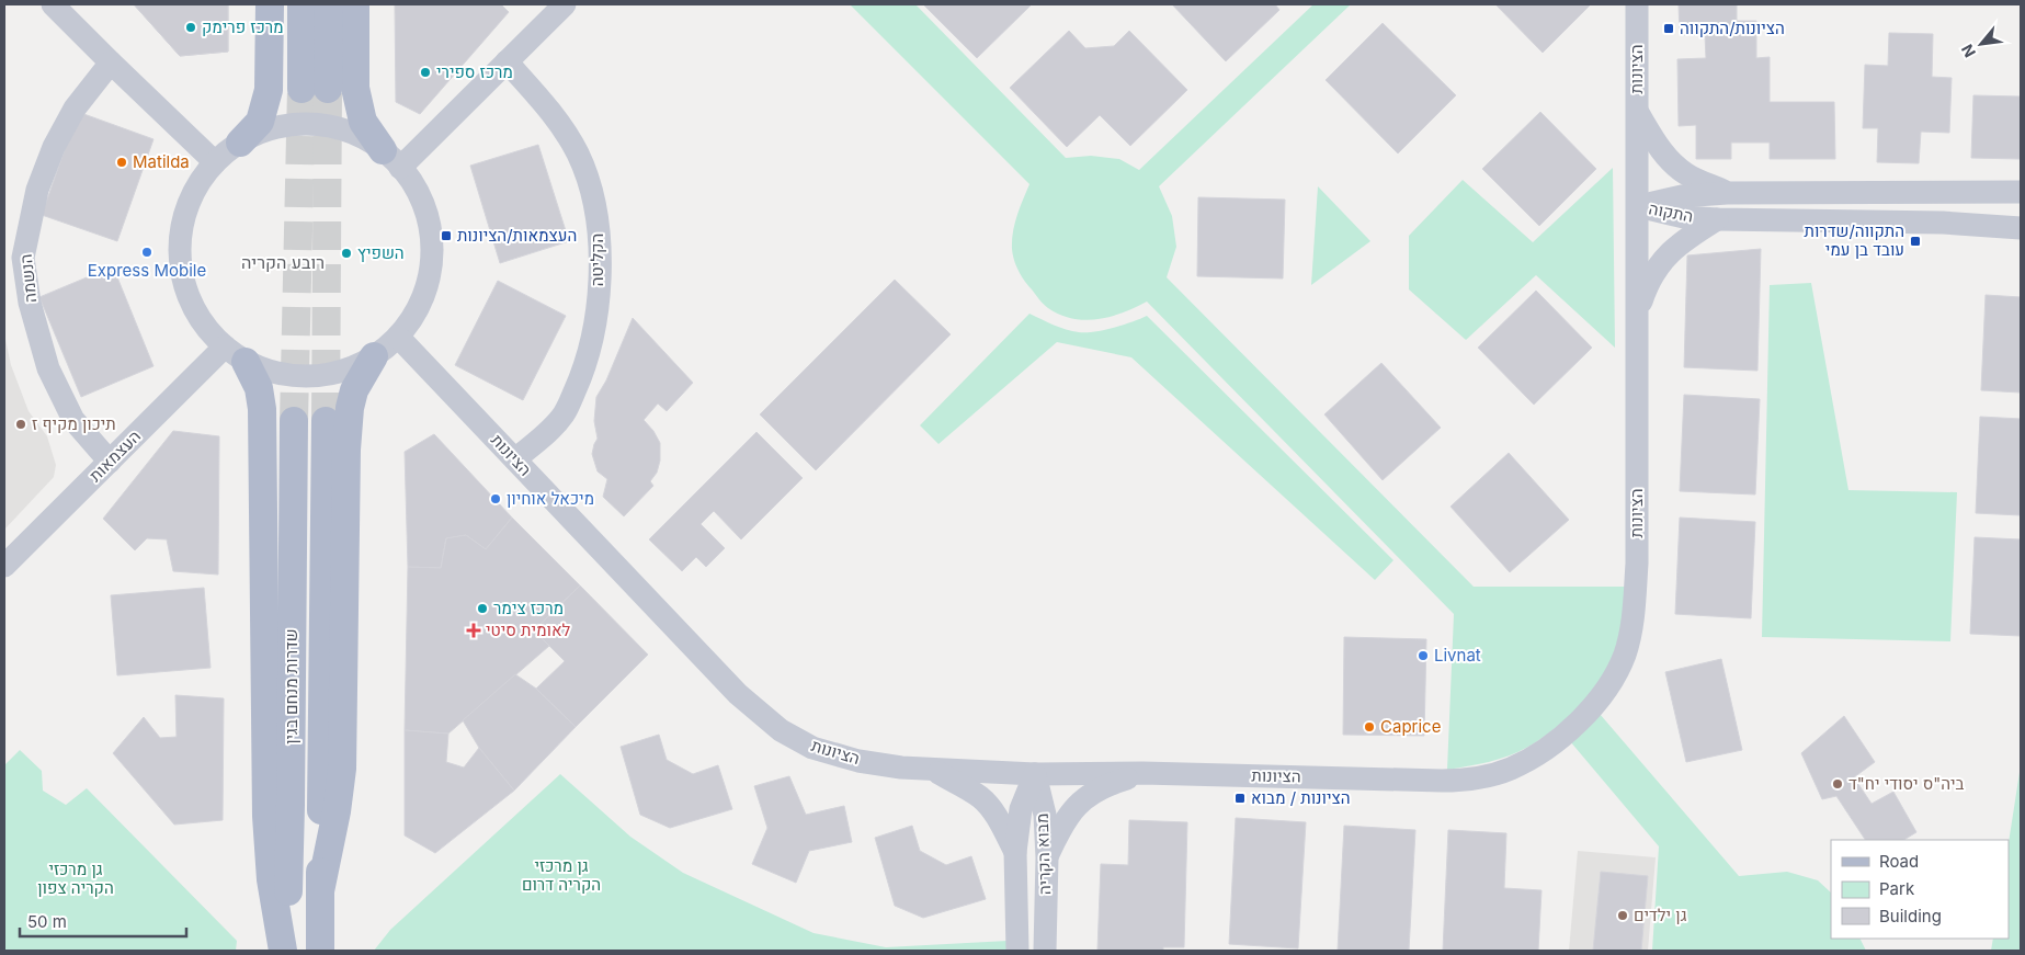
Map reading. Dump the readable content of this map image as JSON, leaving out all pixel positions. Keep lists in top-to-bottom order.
{
  "streets": {
    "main road": ["שדרות מנחם בגין"],
    "street": [
      "הציונות",
      "התקוה",
      "הקליטה",
      "הנשמה",
      "העצמאות",
      "מבוא הקריה"
    ]
  },
  "crossings": [
    ["הציונות", "התקוה"],
    ["הציונות", "הקליטה"],
    ["הציונות", "מבוא הקריה"],
    ["הנשמה", "העצמאות"]
  ],
  "districts": ["רובע הקריה"],
  "parks": ["גן מרכזי הקריה דרום", "גן מרכזי הקריה צפון"],
  "places": {
    "other": [
      "מרכז פרימק",
      "מרכז ספירי",
      "Matilda",
      "Express Mobile",
      "השפיץ",
      "תיכון מקיף ז",
      "מיכאל אוחיון",
      "מרכז צימר",
      "Livnat",
      "Caprice",
      "ביה\"ס יסודי יח\"ד",
      "גן ילדים"
    ],
    "transit": [
      "הציונות/התקווה",
      "העצמאות/הציונות",
      "התקווה/שדרות עובד בן עמי",
      "הציונות / מבוא"
    ],
    "health": ["לאומית סיטי"]
  },
  "legend": ["Road", "Park", "Building"],
  "scale_bar": "50 m",
  "north": "bottom left"
}
